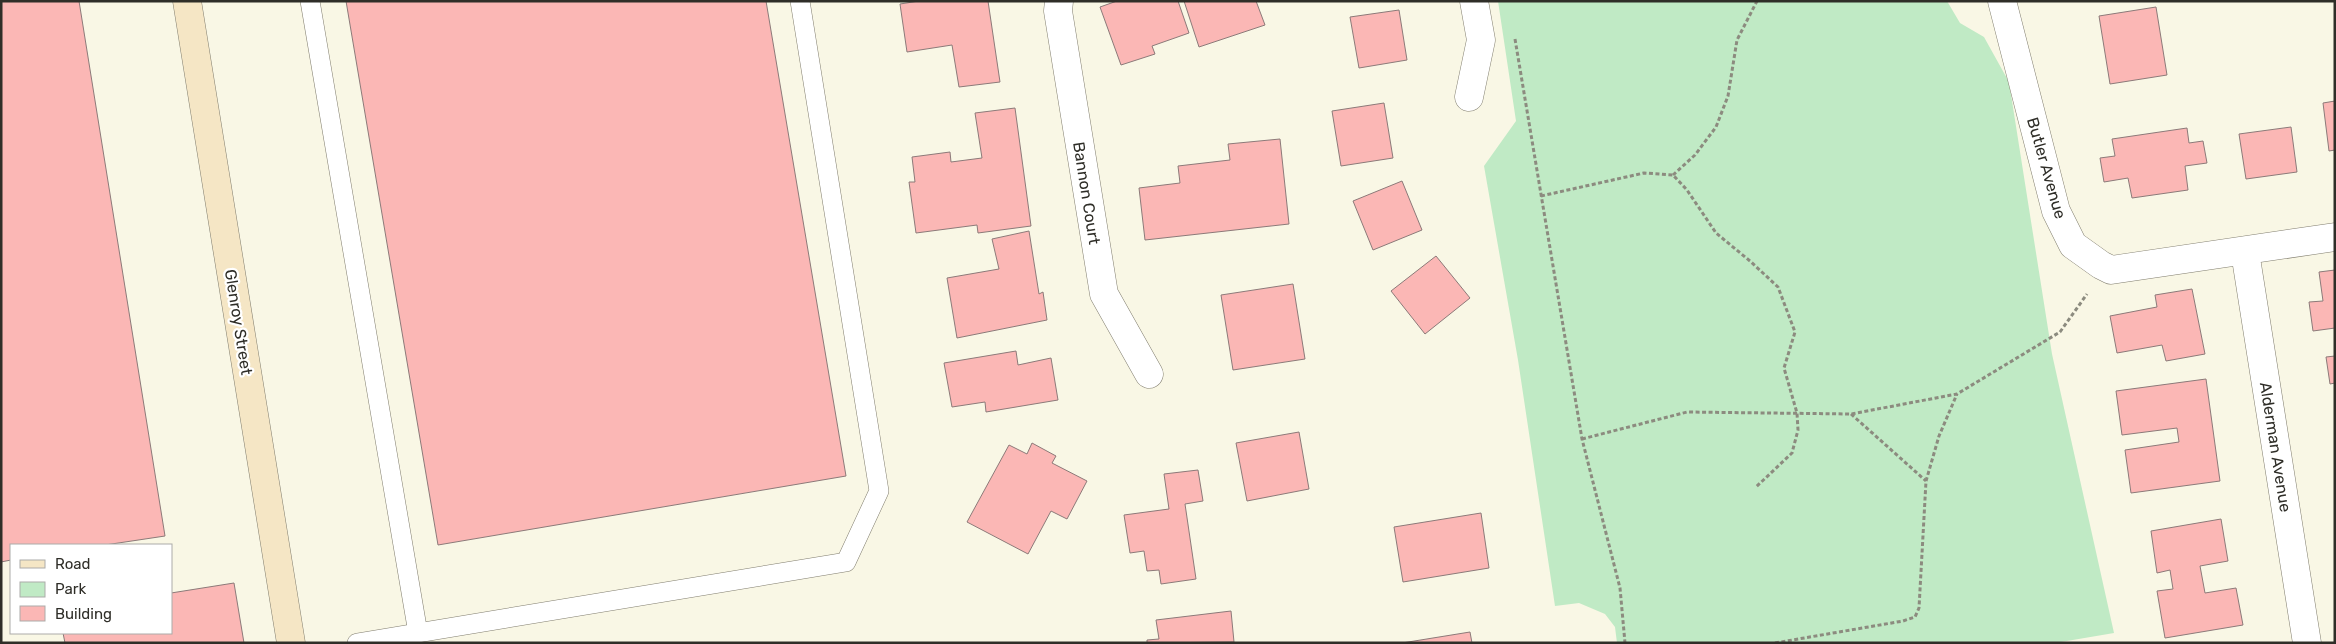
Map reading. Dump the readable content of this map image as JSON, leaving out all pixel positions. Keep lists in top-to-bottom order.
{
  "streets": {
    "street": [
      "Butler Avenue",
      "Bannon Court",
      "Glenroy Street",
      "Alderman Avenue"
    ]
  },
  "crossings": [
    ["Butler Avenue", "Alderman Avenue"]
  ],
  "legend": ["Road", "Park", "Building"]
}
